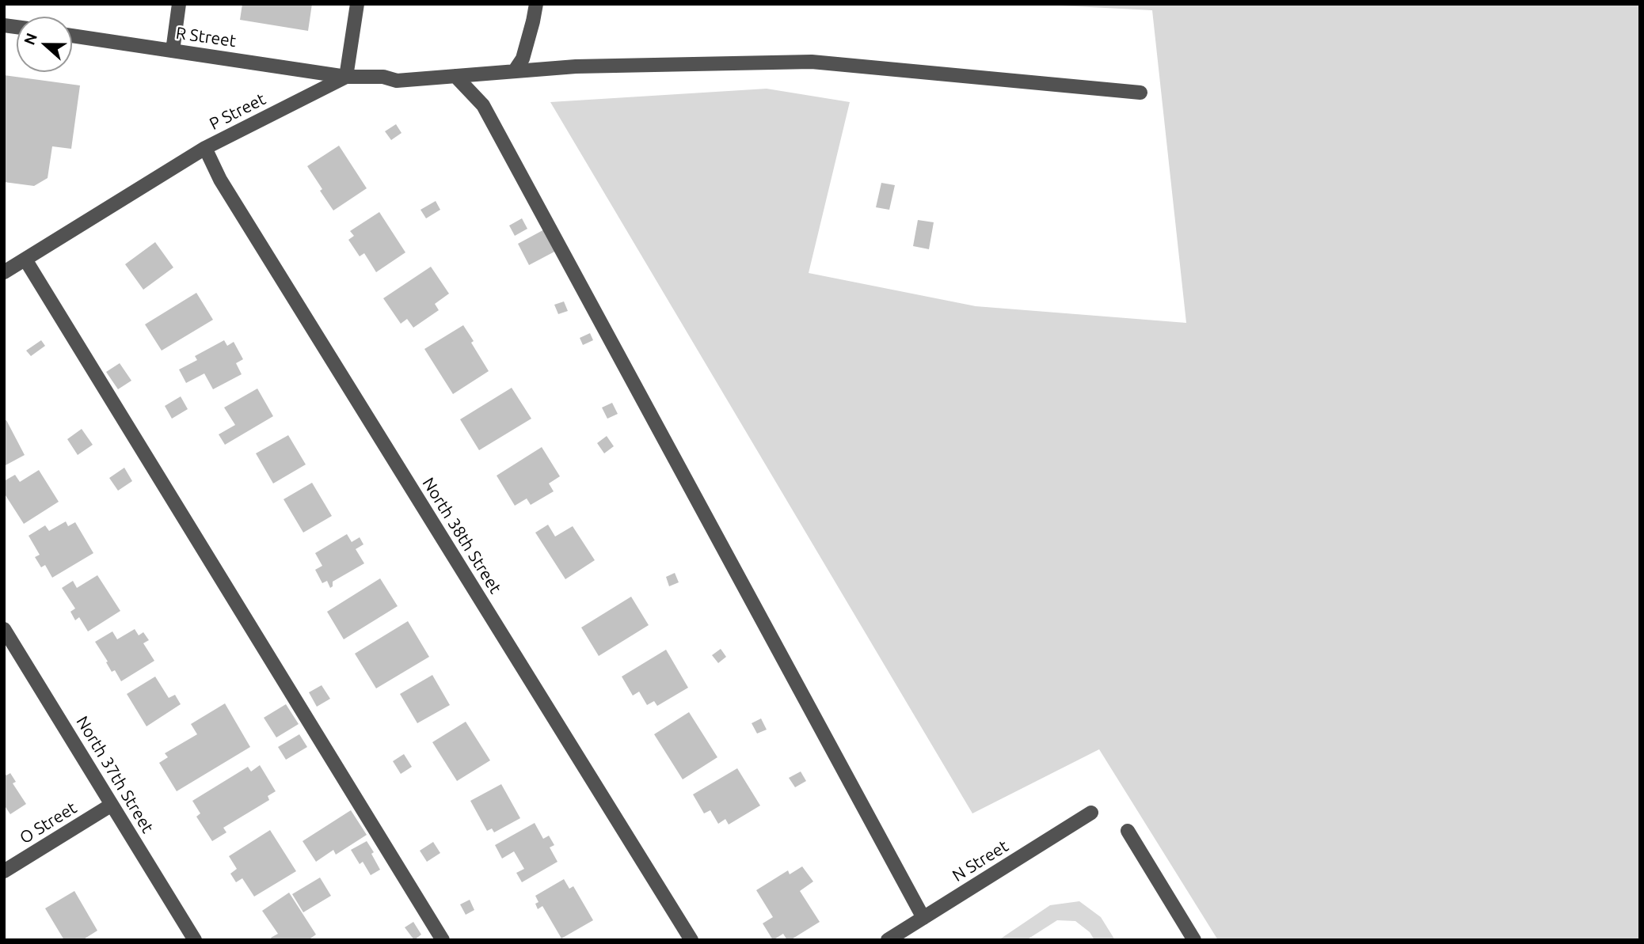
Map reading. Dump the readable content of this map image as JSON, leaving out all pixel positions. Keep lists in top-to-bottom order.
{
  "streets": {
    "street": [
      "R Street",
      "P Street",
      "North 38th Street",
      "North 37th Street",
      "O Street",
      "N Street"
    ]
  },
  "crossings": [
    ["R Street", "P Street"],
    ["P Street", "North 38th Street"],
    ["North 37th Street", "O Street"]
  ],
  "north": "left"
}
